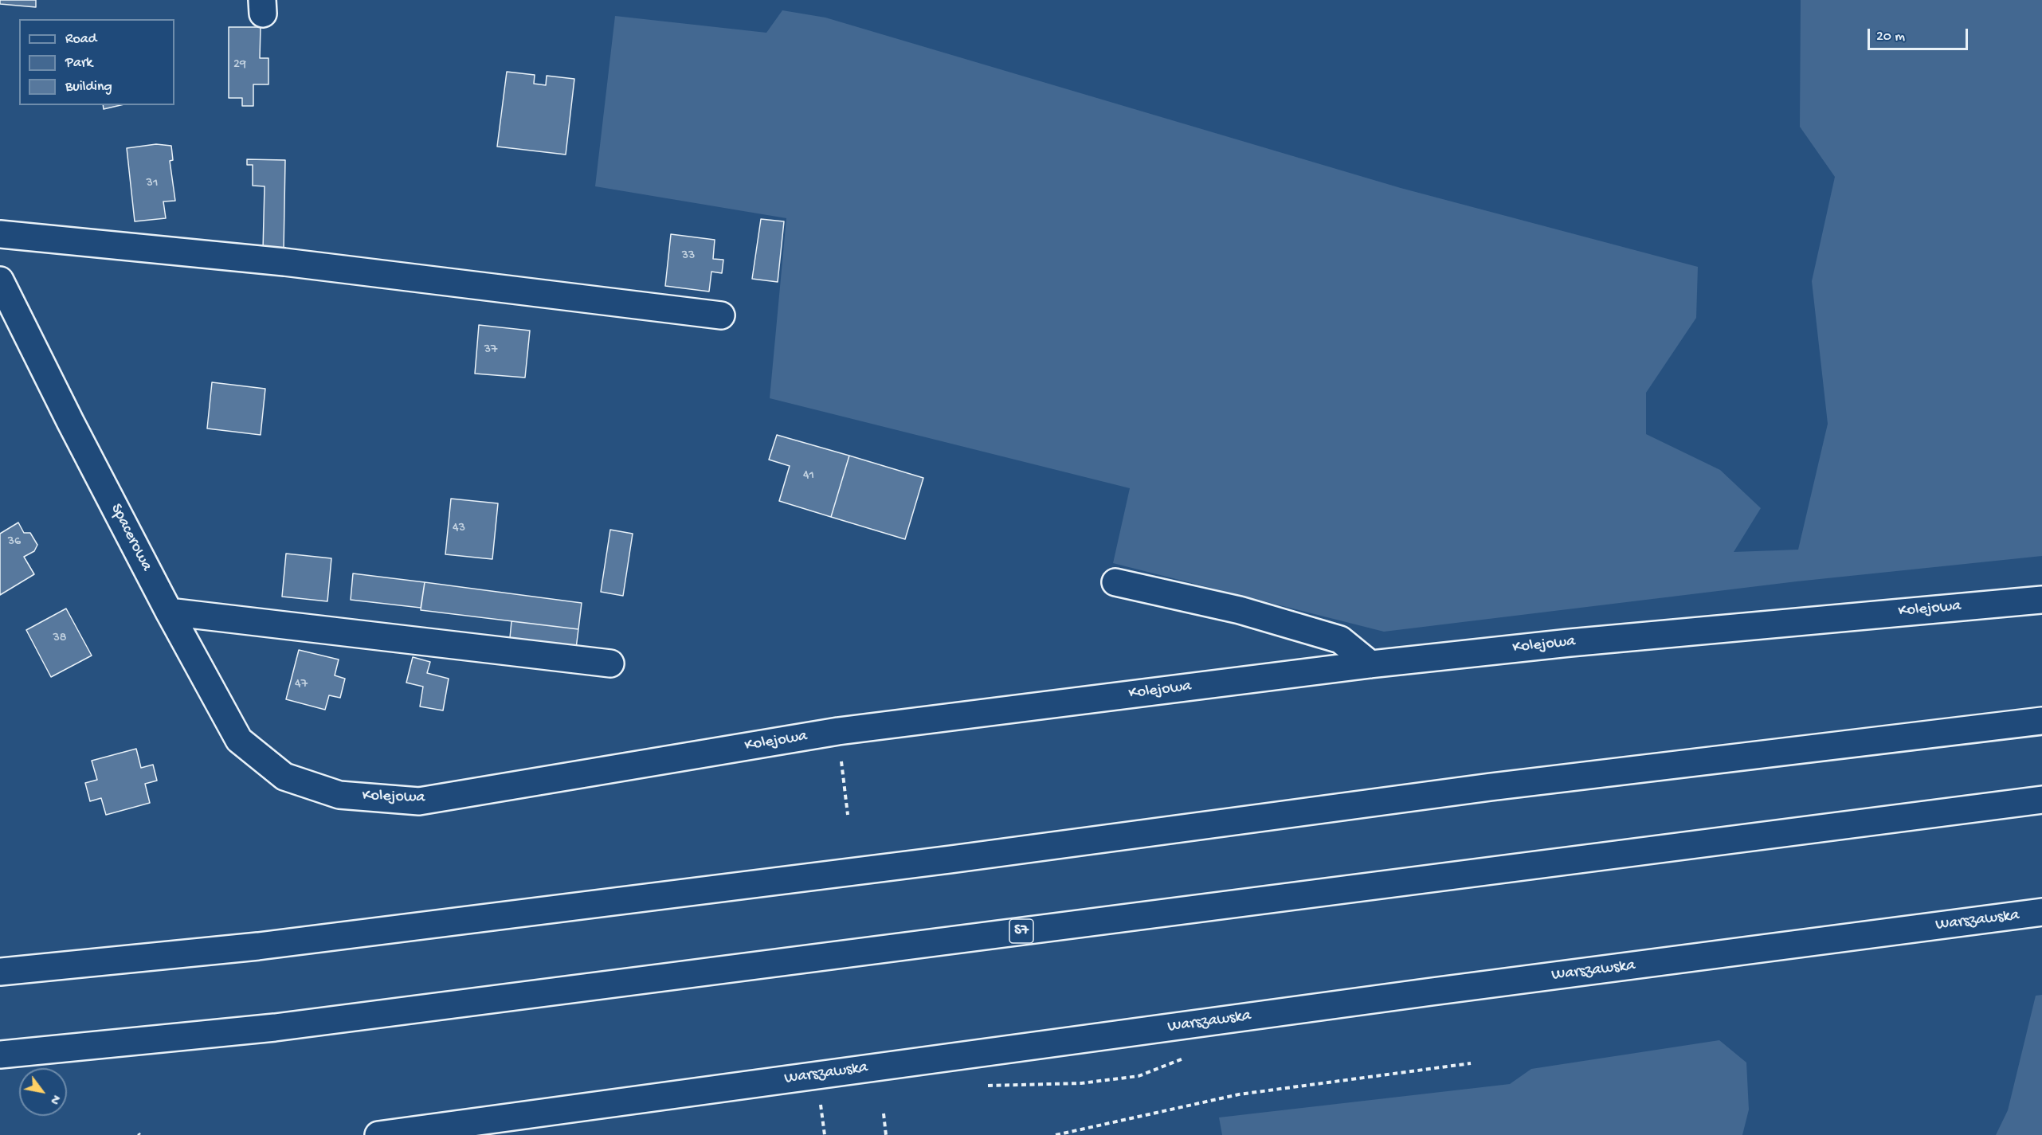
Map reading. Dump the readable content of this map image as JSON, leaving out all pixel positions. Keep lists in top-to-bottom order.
{
  "streets": {
    "main road": [
      "Spacerowa",
      "Kolejowa",
      "Warszawska",
      "S7"
    ]
  },
  "crossings": [
    ["Spacerowa", "Kolejowa"]
  ],
  "house_numbers": [
    "29",
    "31",
    "33",
    "37",
    "41",
    "43",
    "36",
    "38",
    "47"
  ],
  "legend": ["Road", "Park", "Building"],
  "scale_bar": "20 m",
  "north": "bottom right"
}
